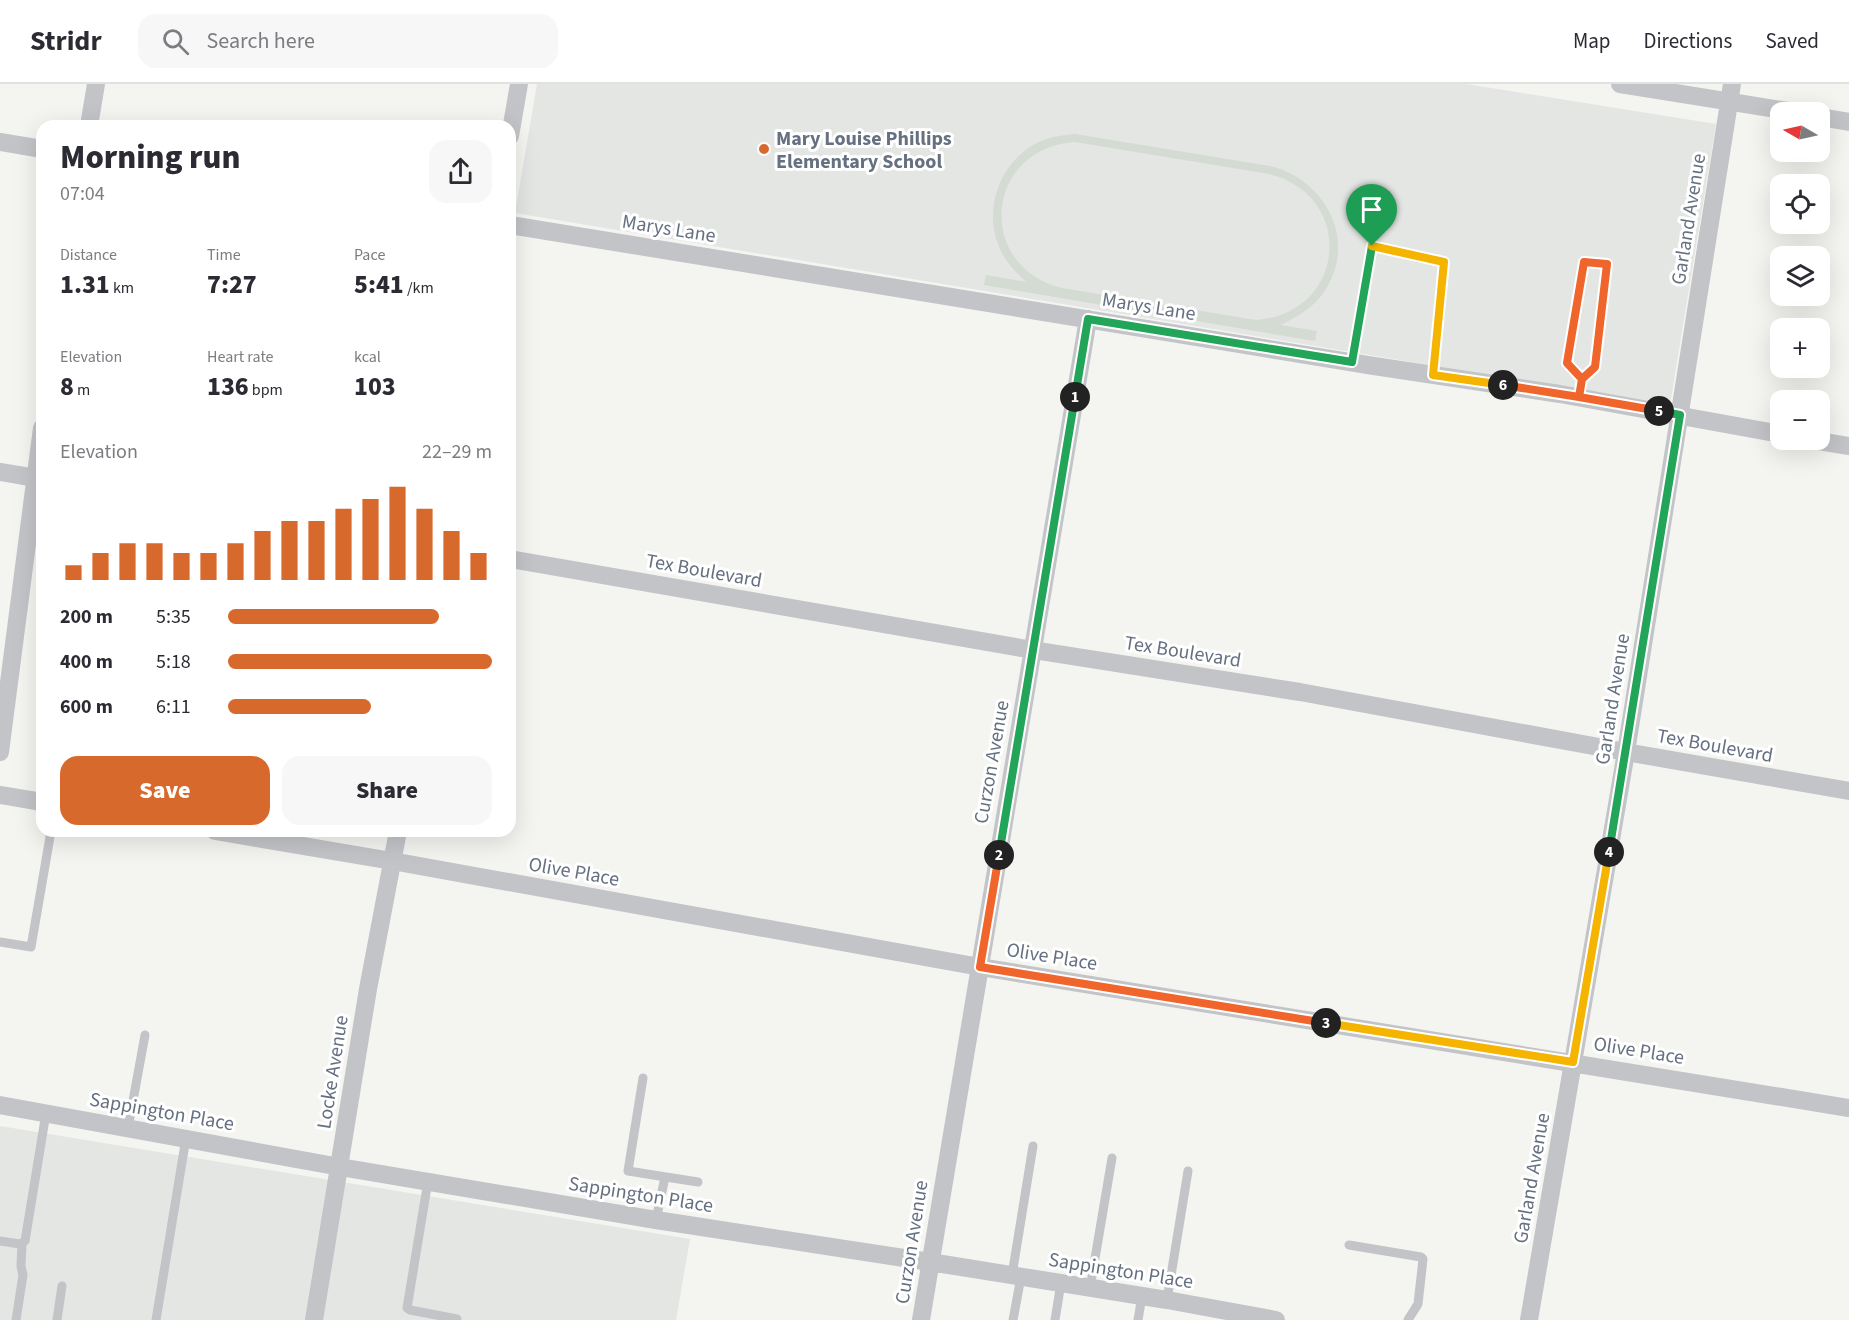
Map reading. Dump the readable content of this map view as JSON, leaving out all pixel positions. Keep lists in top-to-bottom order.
{
  "streets": {
    "street": [
      "Garland Avenue",
      "Marys Lane",
      "Tex Boulevard",
      "Curzon Avenue",
      "Olive Place",
      "Locke Avenue",
      "Sappington Place"
    ]
  },
  "crossings": [
    ["Garland Avenue", "Marys Lane"],
    ["Garland Avenue", "Tex Boulevard"],
    ["Garland Avenue", "Olive Place"],
    ["Marys Lane", "Curzon Avenue"],
    ["Tex Boulevard", "Curzon Avenue"],
    ["Curzon Avenue", "Olive Place"],
    ["Curzon Avenue", "Sappington Place"],
    ["Olive Place", "Locke Avenue"],
    ["Locke Avenue", "Sappington Place"]
  ],
  "places": ["Mary Louise Phillips Elementary School"],
  "north": "left",
  "page": {
    "header": "Stridr",
    "search": "Search here",
    "nav": ["Map", "Directions", "Saved"],
    "map_buttons": ["+", "−"],
    "heading": ["Morning run", "07:04"],
    "stats": [
      ["Distance", "1.31 km"],
      ["Time", "7:27"],
      ["Pace", "5:41 /km"],
      ["Elevation", "8 m"],
      ["Heart rate", "136 bpm"],
      ["kcal", "103"]
    ],
    "pins": [
      "6",
      "1",
      "5",
      "4",
      "2",
      "3"
    ],
    "chart": ["Elevation", "22–29 m"],
    "list": [
      {
        "name": "200 m",
        "note": "5:35"
      },
      {
        "name": "400 m",
        "note": "5:18"
      },
      {
        "name": "600 m",
        "note": "6:11"
      }
    ],
    "buttons": ["Save", "Share"]
  }
}
